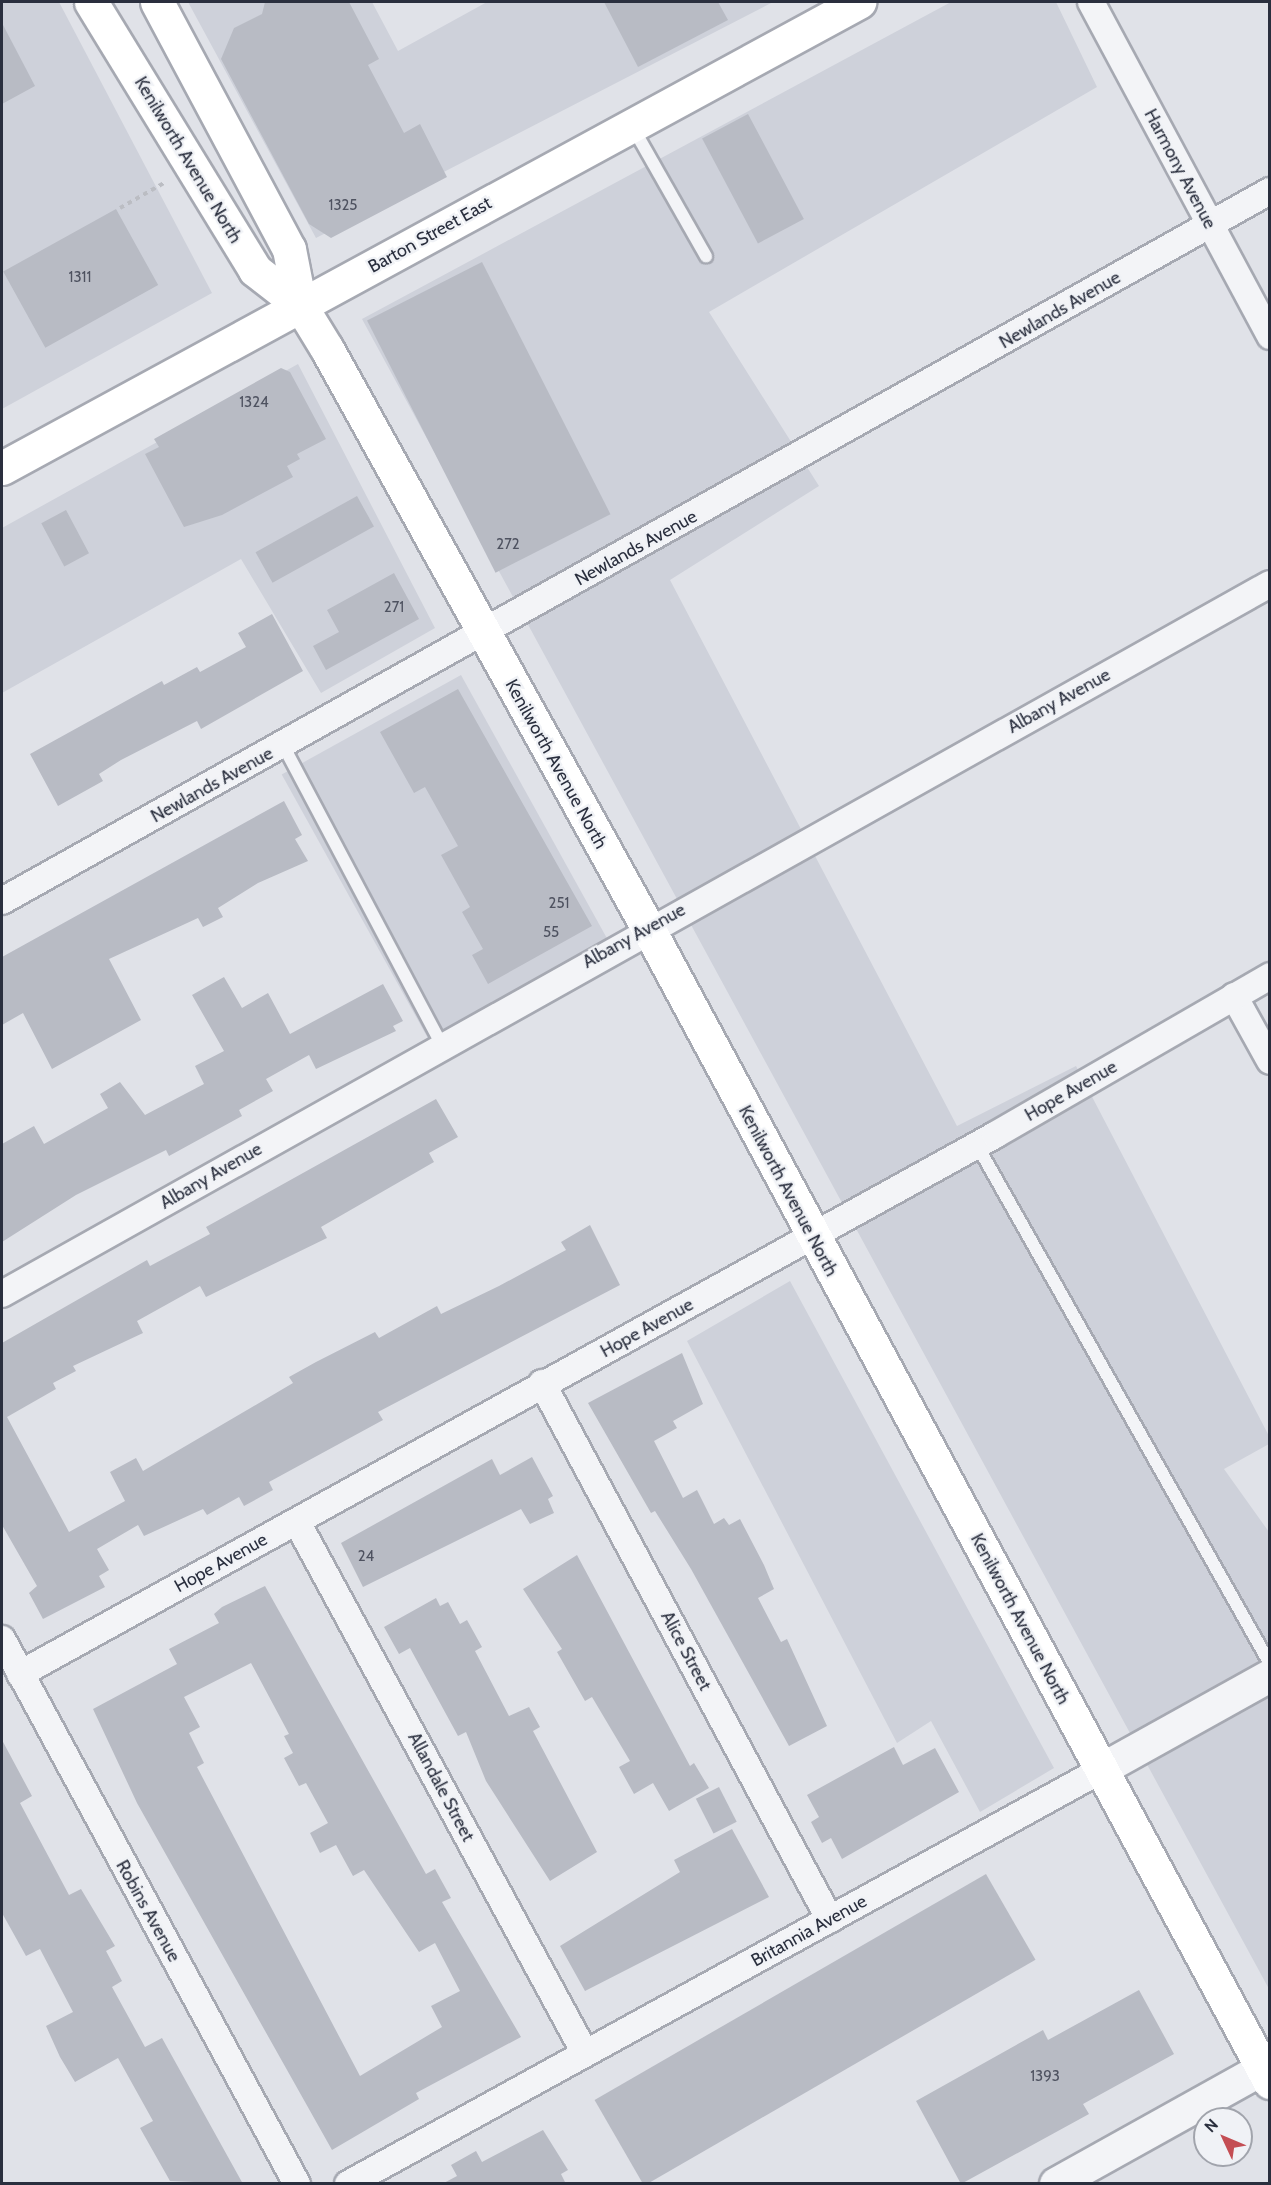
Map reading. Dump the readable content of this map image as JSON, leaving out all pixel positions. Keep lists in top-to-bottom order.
{
  "streets": {
    "main road": ["Kenilworth Avenue North", "Barton Street East"],
    "street": [
      "Harmony Avenue",
      "Newlands Avenue",
      "Albany Avenue",
      "Hope Avenue",
      "Alice Street",
      "Allandale Street",
      "Robins Avenue",
      "Britannia Avenue"
    ]
  },
  "crossings": [
    ["Kenilworth Avenue North", "Barton Street East"],
    ["Kenilworth Avenue North", "Newlands Avenue"],
    ["Kenilworth Avenue North", "Albany Avenue"],
    ["Kenilworth Avenue North", "Hope Avenue"],
    ["Kenilworth Avenue North", "Britannia Avenue"],
    ["Harmony Avenue", "Newlands Avenue"],
    ["Hope Avenue", "Alice Street"],
    ["Hope Avenue", "Allandale Street"],
    ["Hope Avenue", "Robins Avenue"],
    ["Alice Street", "Britannia Avenue"],
    ["Allandale Street", "Britannia Avenue"]
  ],
  "house_numbers": [
    "1325",
    "1311",
    "1324",
    "272",
    "271",
    "251",
    "55",
    "24",
    "1393"
  ],
  "north": "top left"
}
